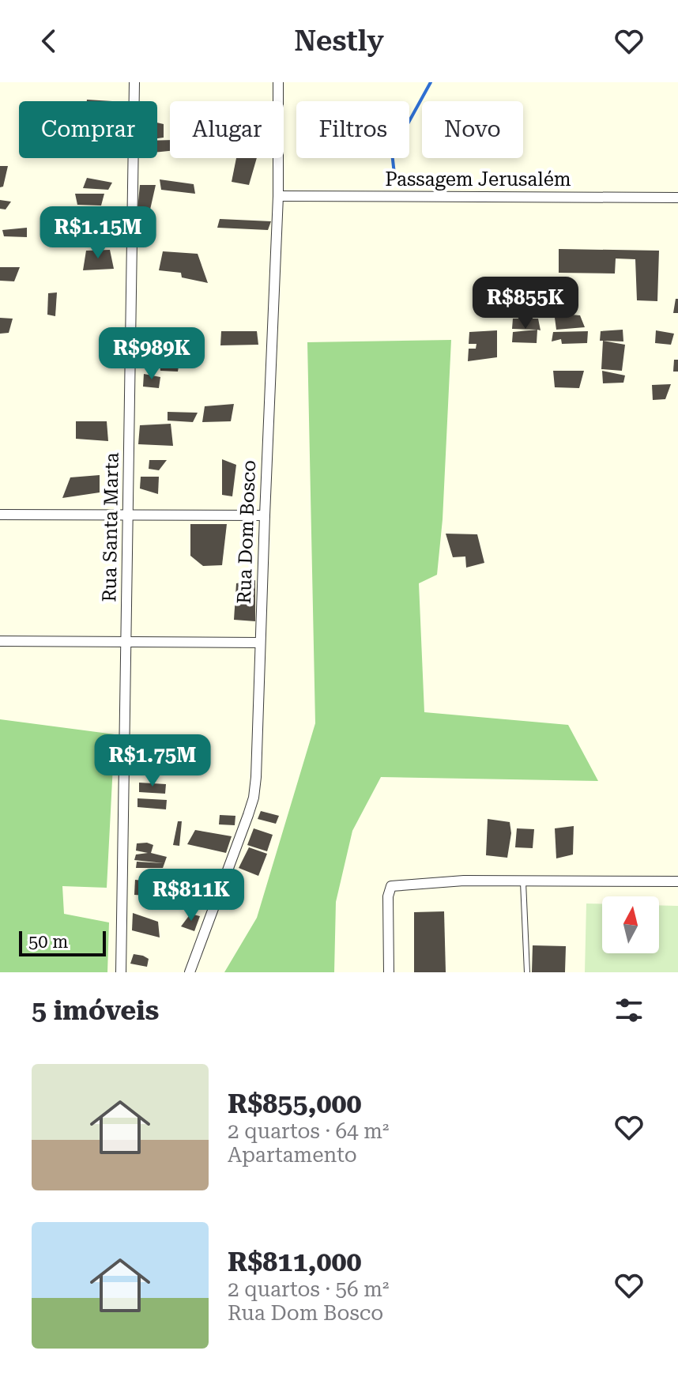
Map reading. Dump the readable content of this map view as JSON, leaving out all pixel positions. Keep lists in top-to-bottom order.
{
  "streets": {
    "street": ["Passagem Jerusalém", "Rua Santa Marta", "Rua Dom Bosco"]
  },
  "crossings": [
    ["Passagem Jerusalém", "Rua Dom Bosco"]
  ],
  "scale_bar": "50 m",
  "north": "top",
  "page": {
    "header": "Nestly",
    "chip": [
      "Comprar",
      "Alugar",
      "Filtros",
      "Novo"
    ],
    "price": [
      "R$1.15M",
      "R$855K",
      "R$989K",
      "R$1.75M",
      "R$811K"
    ],
    "scale": "50 m",
    "heading": "5 imóveis",
    "list": [
      {
        "name": "R$855,000",
        "note": "2 quartos · 64 m² · Apartamento"
      },
      {
        "name": "R$811,000",
        "note": "2 quartos · 56 m² · Rua Dom Bosco"
      }
    ]
  }
}
